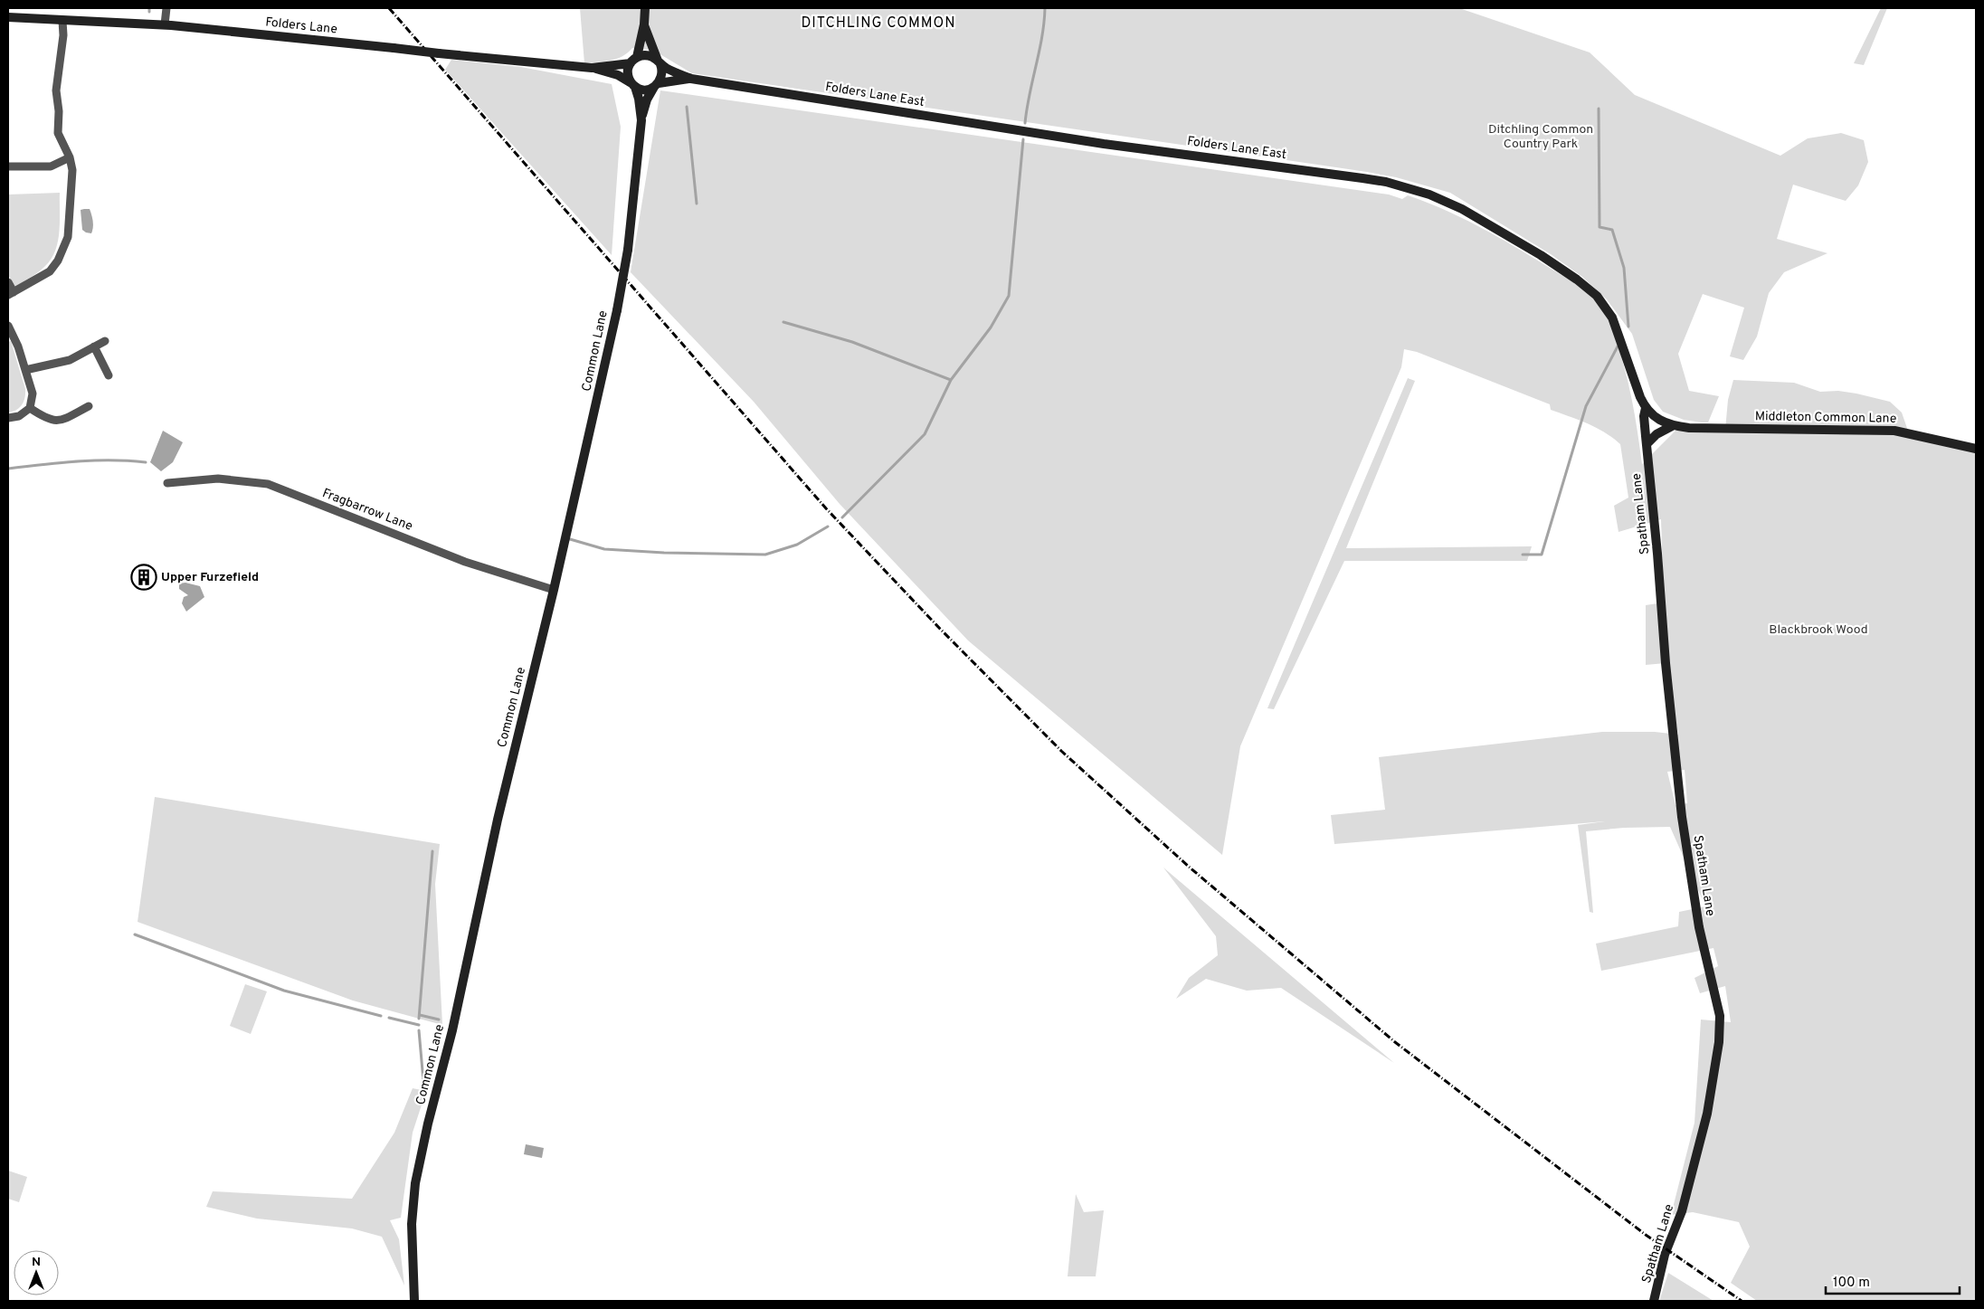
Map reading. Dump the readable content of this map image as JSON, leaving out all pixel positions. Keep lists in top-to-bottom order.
{
  "streets": {
    "street": [
      "Folders Lane",
      "Folders Lane East",
      "Common Lane",
      "Middleton Common Lane",
      "Fragbarrow Lane",
      "Spatham Lane"
    ]
  },
  "crossings": [
    ["Folders Lane", "Folders Lane East"],
    ["Folders Lane", "Common Lane"],
    ["Folders Lane East", "Common Lane"],
    ["Folders Lane East", "Middleton Common Lane"],
    ["Folders Lane East", "Spatham Lane"],
    ["Common Lane", "Fragbarrow Lane"]
  ],
  "districts": ["DITCHLING COMMON"],
  "parks": ["Ditchling Common Country Park", "Blackbrook Wood"],
  "places": {
    "building": ["Upper Furzefield"]
  },
  "scale_bar": "100 m",
  "north": "top"
}
